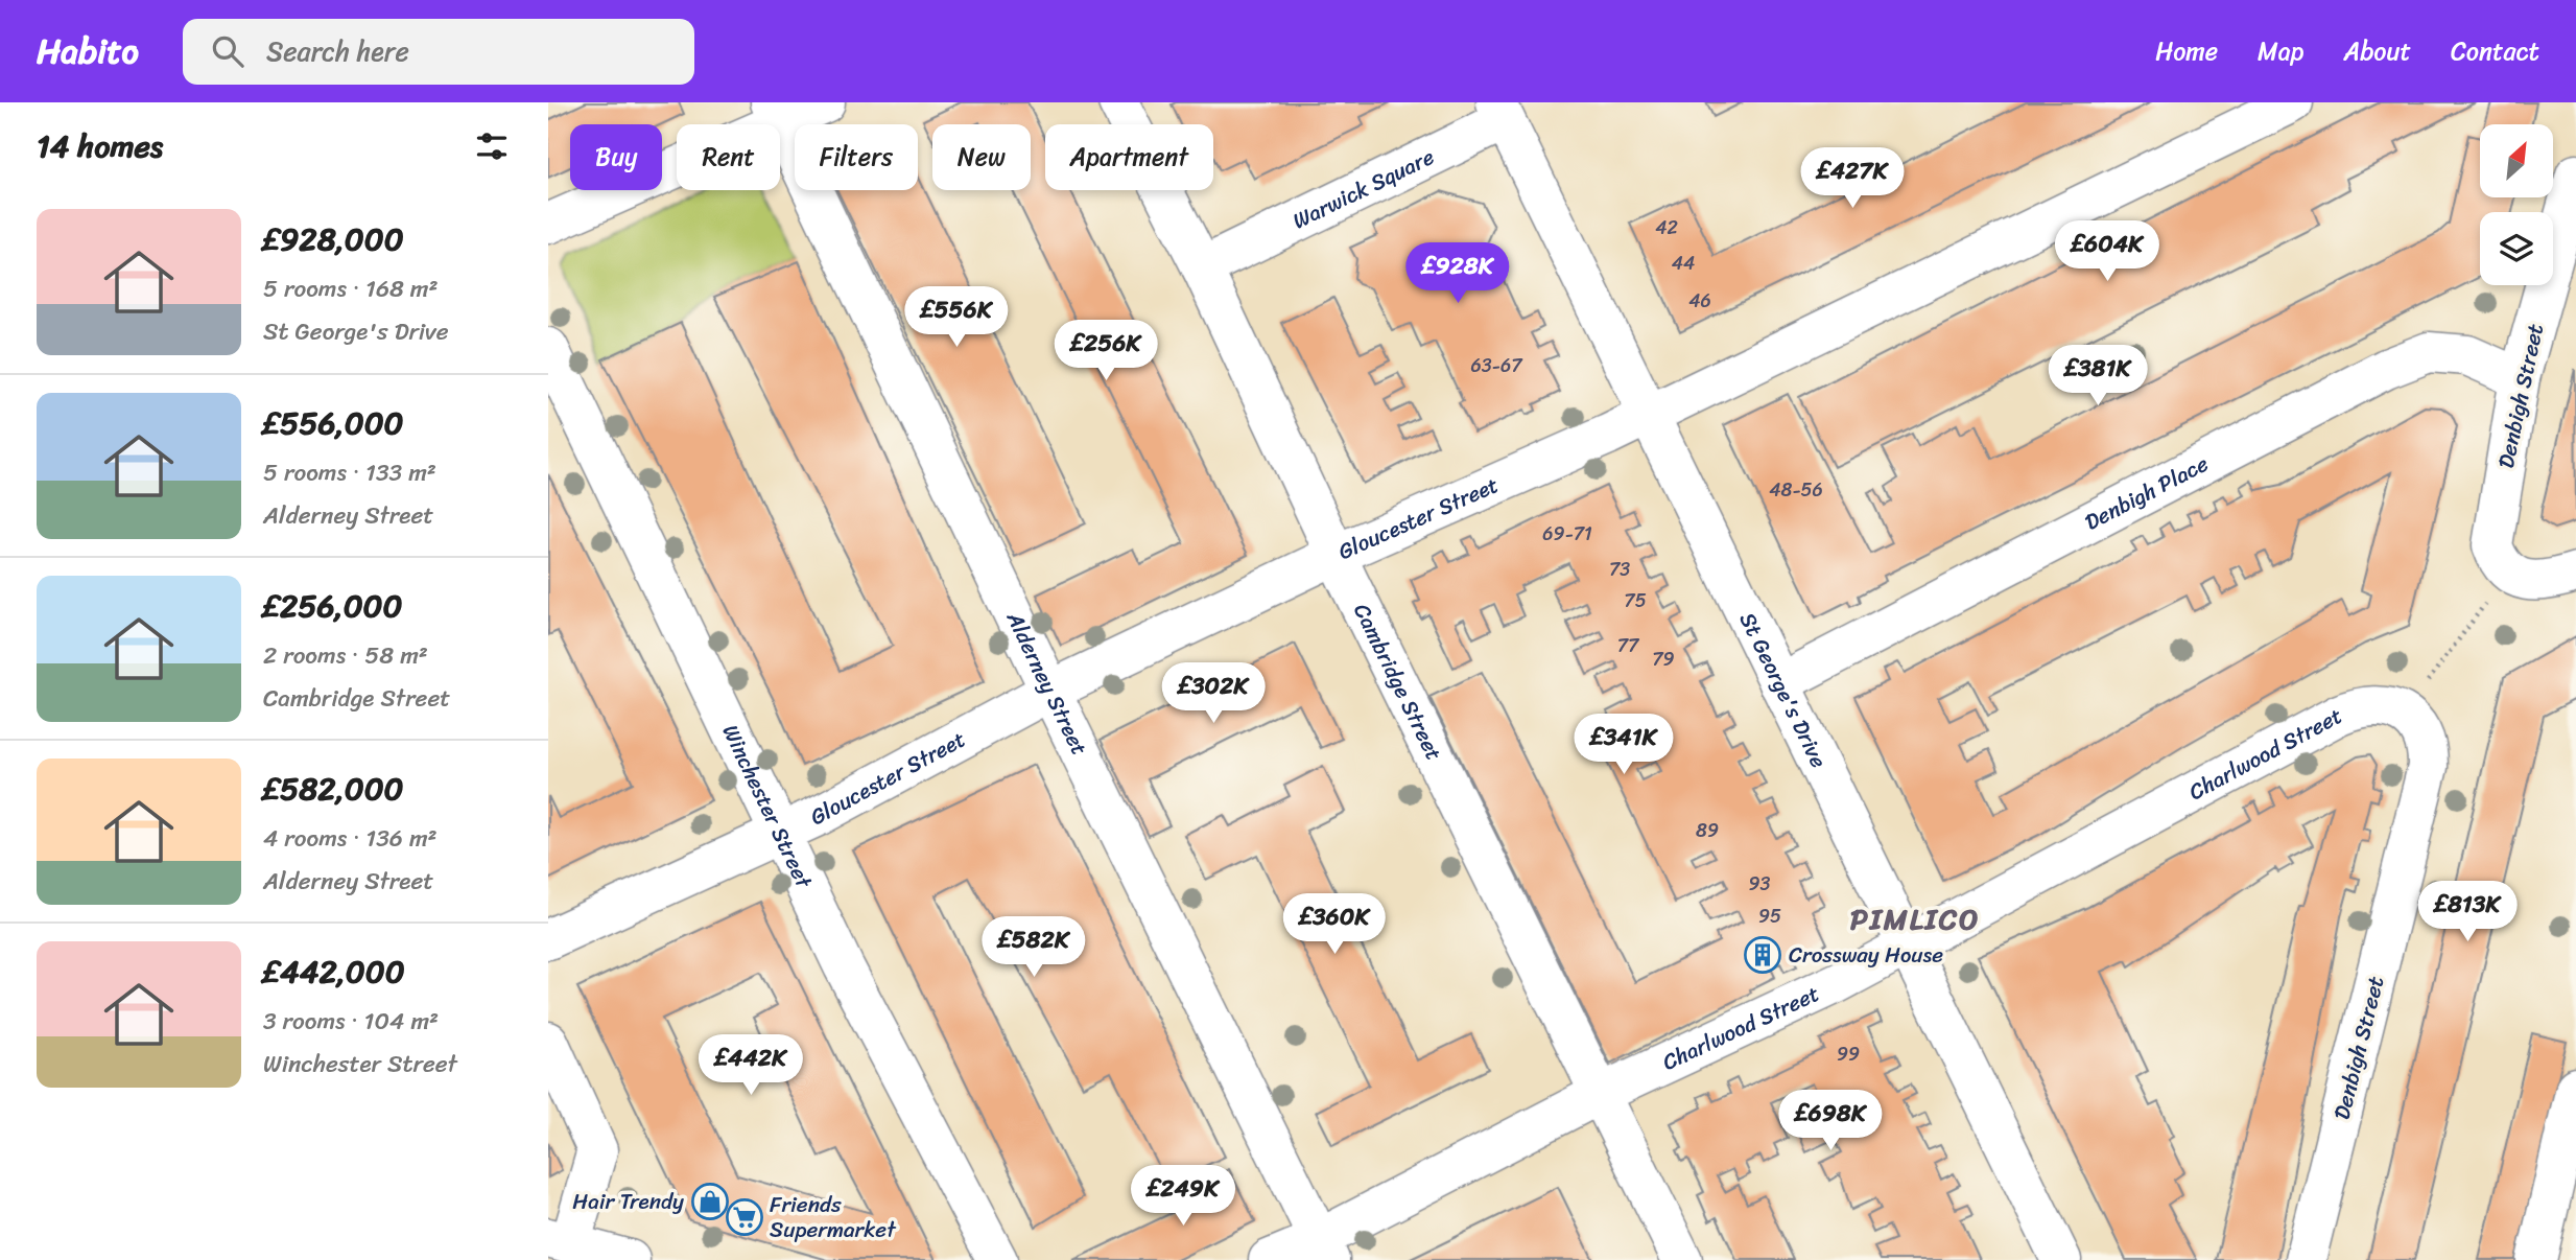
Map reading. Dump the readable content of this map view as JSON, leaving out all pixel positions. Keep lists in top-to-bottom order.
{
  "streets": {
    "street": [
      "Warwick Square",
      "Denbigh Street",
      "Denbigh Place",
      "Gloucester Street",
      "Alderney Street",
      "Cambridge Street",
      "St George's Drive",
      "Charlwood Street",
      "Winchester Street"
    ]
  },
  "crossings": [
    ["Warwick Square", "Cambridge Street"],
    ["Warwick Square", "St George's Drive"],
    ["Denbigh Street", "Denbigh Place"],
    ["Denbigh Street", "Charlwood Street"],
    ["Denbigh Place", "St George's Drive"],
    ["Gloucester Street", "Alderney Street"],
    ["Gloucester Street", "Cambridge Street"],
    ["Gloucester Street", "St George's Drive"],
    ["Gloucester Street", "Winchester Street"],
    ["Alderney Street", "Charlwood Street"],
    ["Cambridge Street", "Charlwood Street"],
    ["St George's Drive", "Charlwood Street"]
  ],
  "districts": ["PIMLICO"],
  "places": {
    "building": ["Crossway House"],
    "shop": ["Hair Trendy"],
    "supermarket": ["Friends Supermarket"]
  },
  "house_numbers": [
    "42",
    "44",
    "46",
    "63-67",
    "48-56",
    "69-71",
    "73",
    "75",
    "77",
    "79",
    "89",
    "93",
    "95",
    "99"
  ],
  "north": "top right",
  "page": {
    "header": "Habito",
    "search": "Search here",
    "nav": [
      "Home",
      "Map",
      "About",
      "Contact"
    ],
    "heading": "14 homes",
    "chip": [
      "Buy",
      "Rent",
      "Filters",
      "New",
      "Apartment"
    ],
    "price": [
      "£427K",
      "£604K",
      "£928K",
      "£556K",
      "£256K",
      "£381K",
      "£302K",
      "£341K",
      "£813K",
      "£360K",
      "£582K",
      "£442K",
      "£698K",
      "£249K"
    ],
    "list": [
      {
        "name": "£928,000",
        "note": "5 rooms · 168 m² · St George's Drive"
      },
      {
        "name": "£556,000",
        "note": "5 rooms · 133 m² · Alderney Street"
      },
      {
        "name": "£256,000",
        "note": "2 rooms · 58 m² · Cambridge Street"
      },
      {
        "name": "£582,000",
        "note": "4 rooms · 136 m² · Alderney Street"
      },
      {
        "name": "£442,000",
        "note": "3 rooms · 104 m² · Winchester Street"
      }
    ]
  }
}
